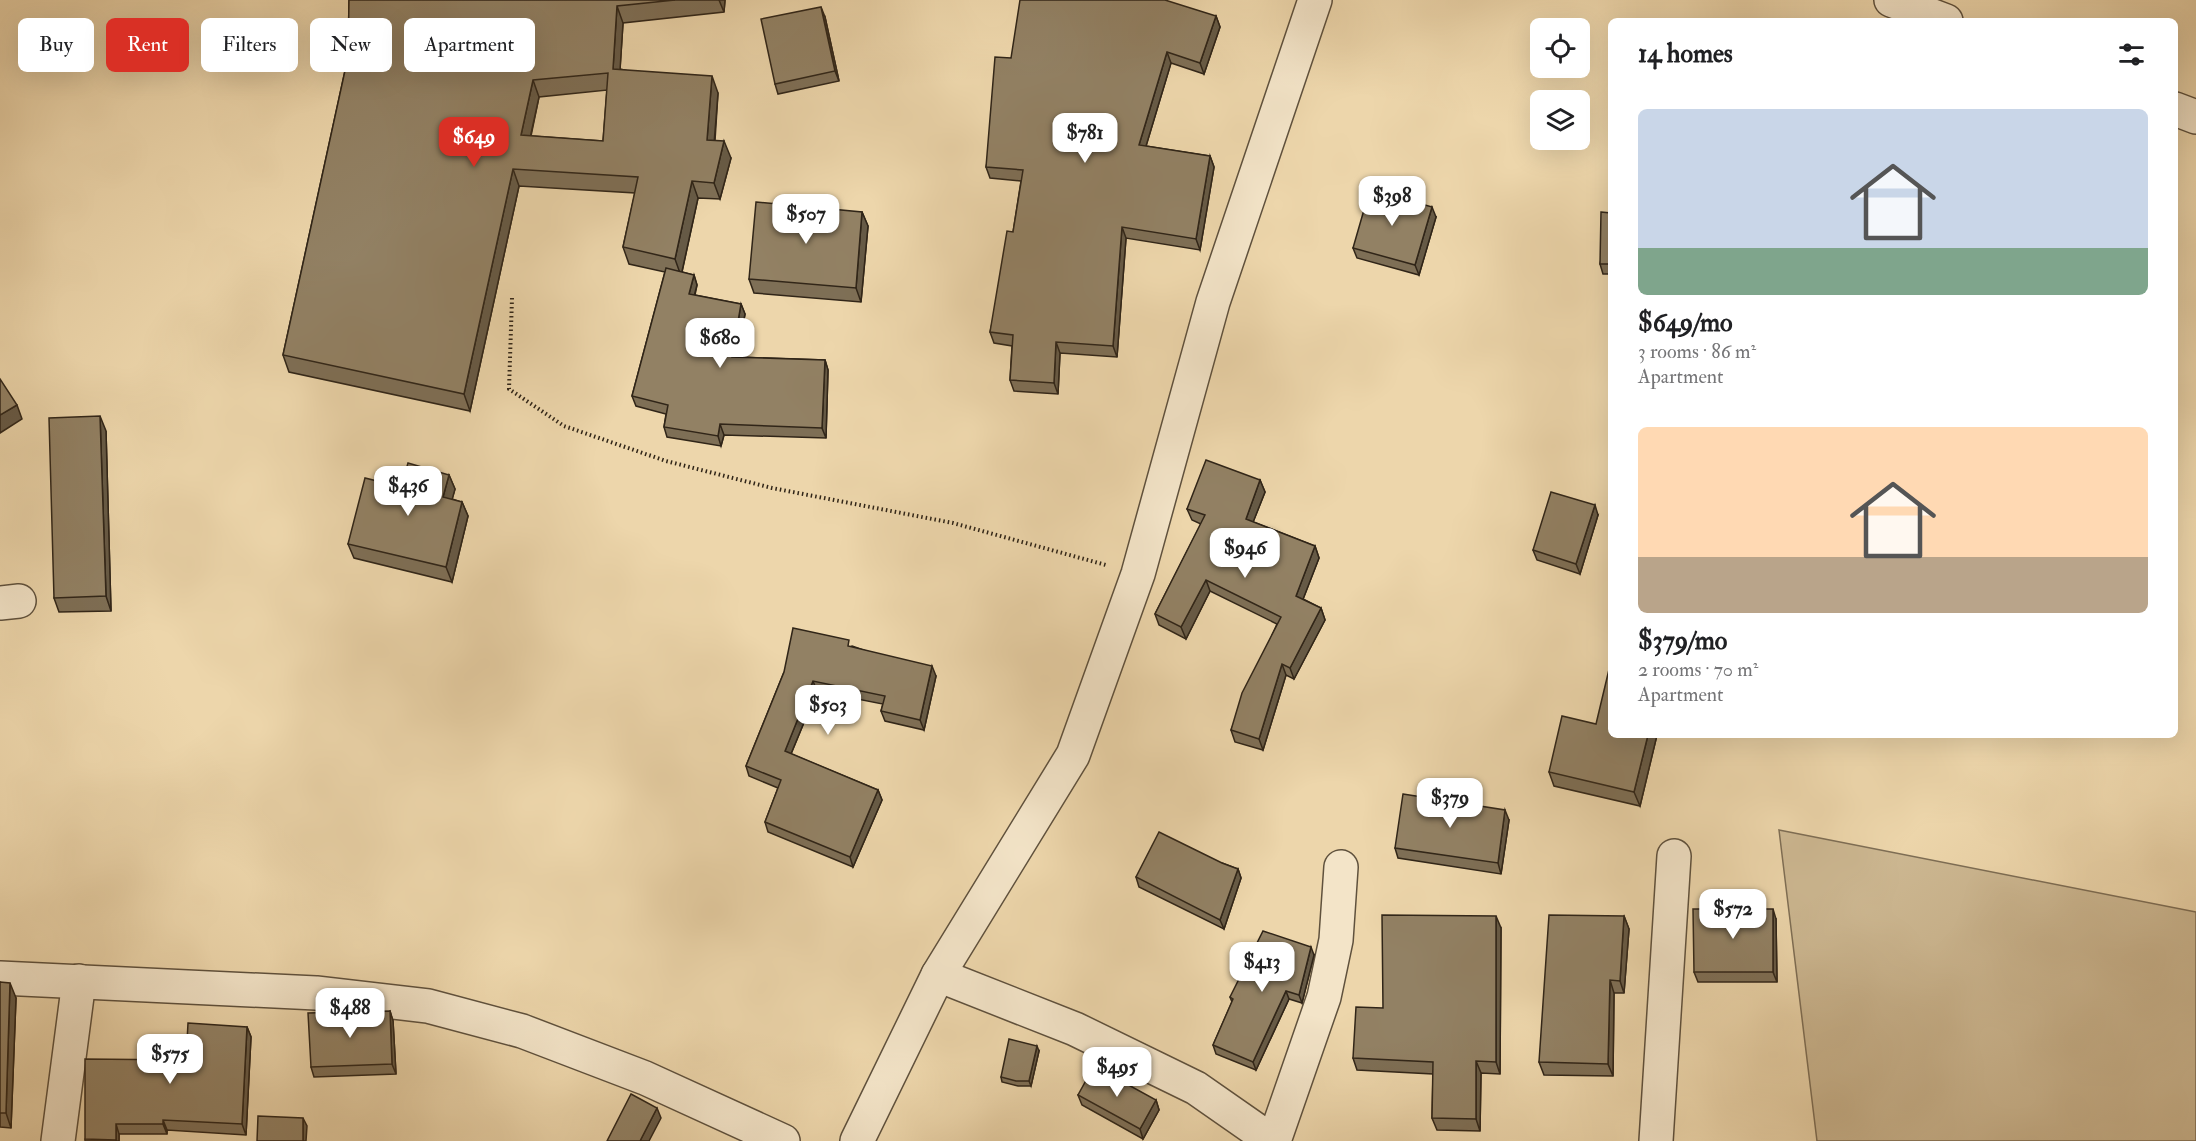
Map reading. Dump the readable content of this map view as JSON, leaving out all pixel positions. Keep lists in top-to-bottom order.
{
  "page": {
    "chip": [
      "Buy",
      "Rent",
      "Filters",
      "New",
      "Apartment"
    ],
    "heading": "14 homes",
    "list": [
      {
        "name": "$649/mo",
        "note": "3 rooms · 86 m² · Apartment"
      },
      {
        "name": "$379/mo",
        "note": "2 rooms · 70 m² · Apartment"
      }
    ],
    "price": [
      "$781",
      "$649",
      "$398",
      "$507",
      "$680",
      "$436",
      "$946",
      "$503",
      "$379",
      "$572",
      "$413",
      "$488",
      "$575",
      "$495"
    ]
  }
}
